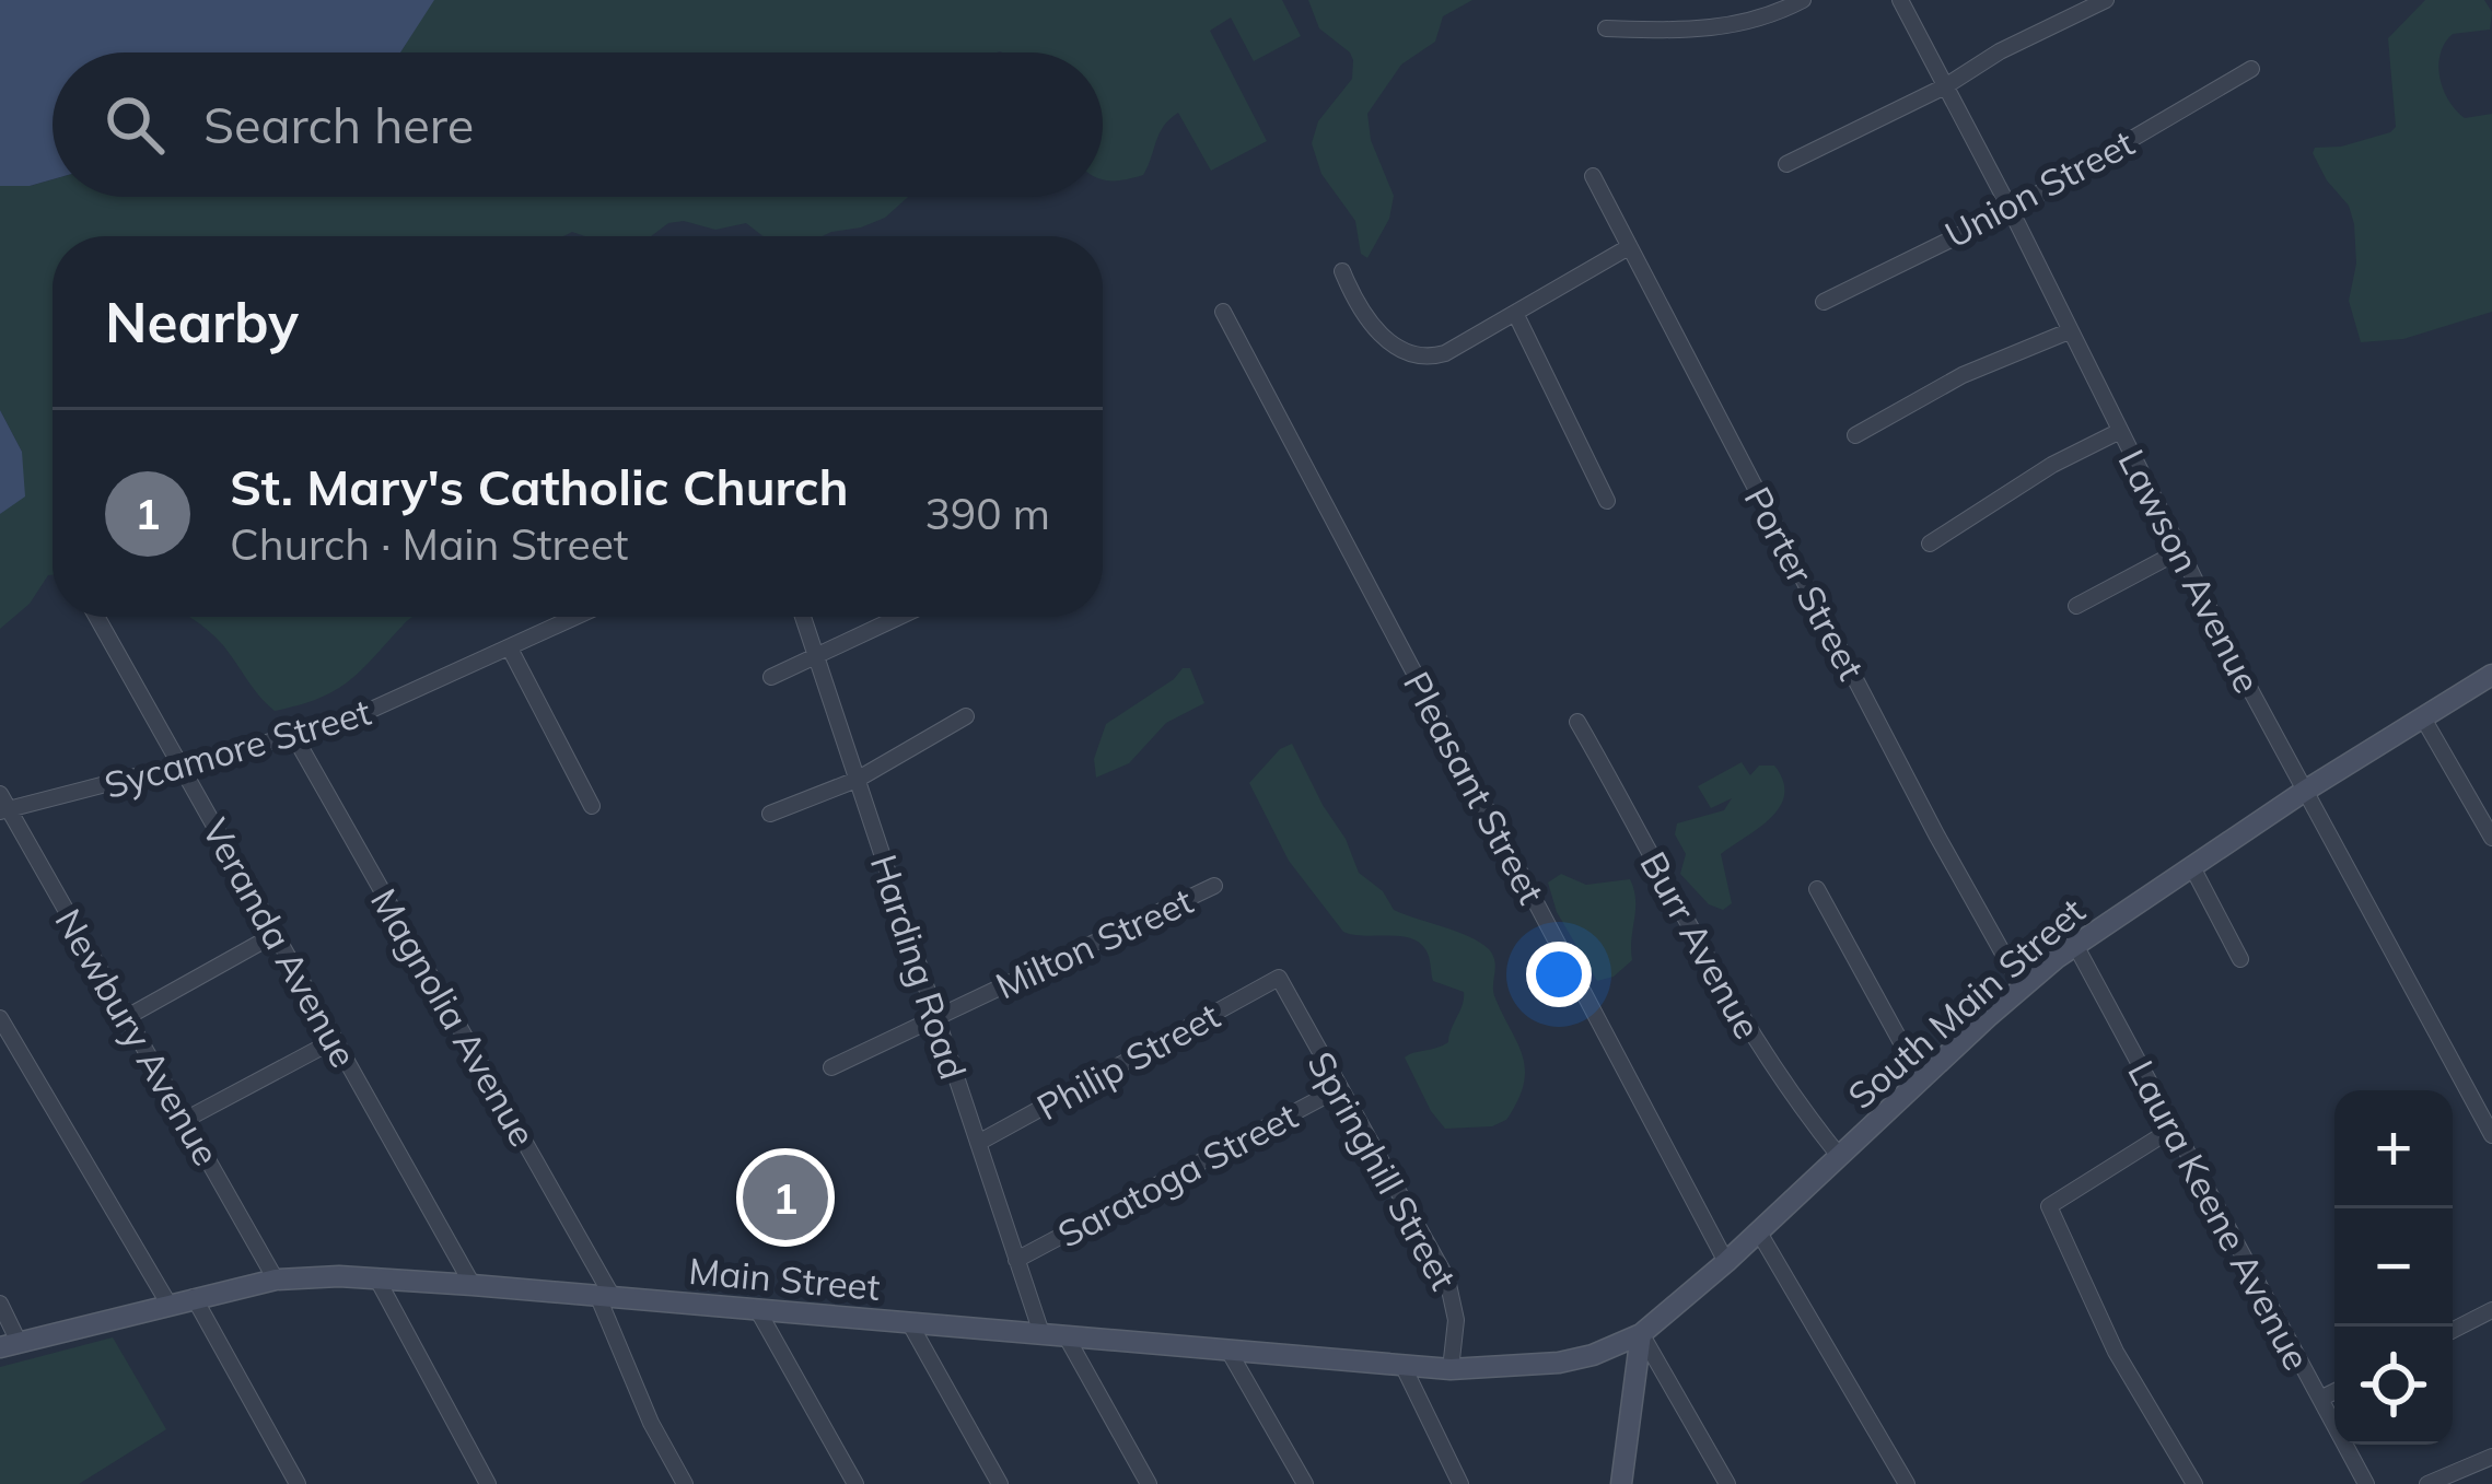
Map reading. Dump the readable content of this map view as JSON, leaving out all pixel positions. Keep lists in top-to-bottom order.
{
  "streets": {
    "main road": ["South Main Street", "Main Street"],
    "street": [
      "Union Street",
      "Lawson Avenue",
      "Porter Street",
      "Sycamore Street",
      "Pleasant Street",
      "Veranda Avenue",
      "Milton Street",
      "Burr Avenue",
      "Harding Road",
      "Magnolia Avenue",
      "Newbury Avenue",
      "Philip Street",
      "Springhill Street",
      "Saratoga Street",
      "Laura Keene Avenue"
    ]
  },
  "crossings": [
    ["Union Street", "Lawson Avenue"],
    ["Lawson Avenue", "South Main Street"],
    ["Porter Street", "South Main Street"],
    ["Sycamore Street", "Veranda Avenue"],
    ["Sycamore Street", "Magnolia Avenue"],
    ["Sycamore Street", "Newbury Avenue"],
    ["Pleasant Street", "South Main Street"],
    ["Veranda Avenue", "Main Street"],
    ["Milton Street", "Harding Road"],
    ["Burr Avenue", "South Main Street"],
    ["Harding Road", "Philip Street"],
    ["Harding Road", "Saratoga Street"],
    ["Harding Road", "Main Street"],
    ["South Main Street", "Laura Keene Avenue"],
    ["South Main Street", "Main Street"],
    ["Magnolia Avenue", "Main Street"],
    ["Newbury Avenue", "Main Street"],
    ["Philip Street", "Springhill Street"],
    ["Springhill Street", "Saratoga Street"],
    ["Springhill Street", "Main Street"]
  ],
  "page": {
    "search": "Search here",
    "heading": "Nearby",
    "list": [
      {
        "mark": "1",
        "name": "St. Mary's Catholic Church",
        "note": "Church · Main Street",
        "value": "390 m"
      }
    ],
    "map_buttons": ["+", "−"],
    "pins": "1"
  }
}
